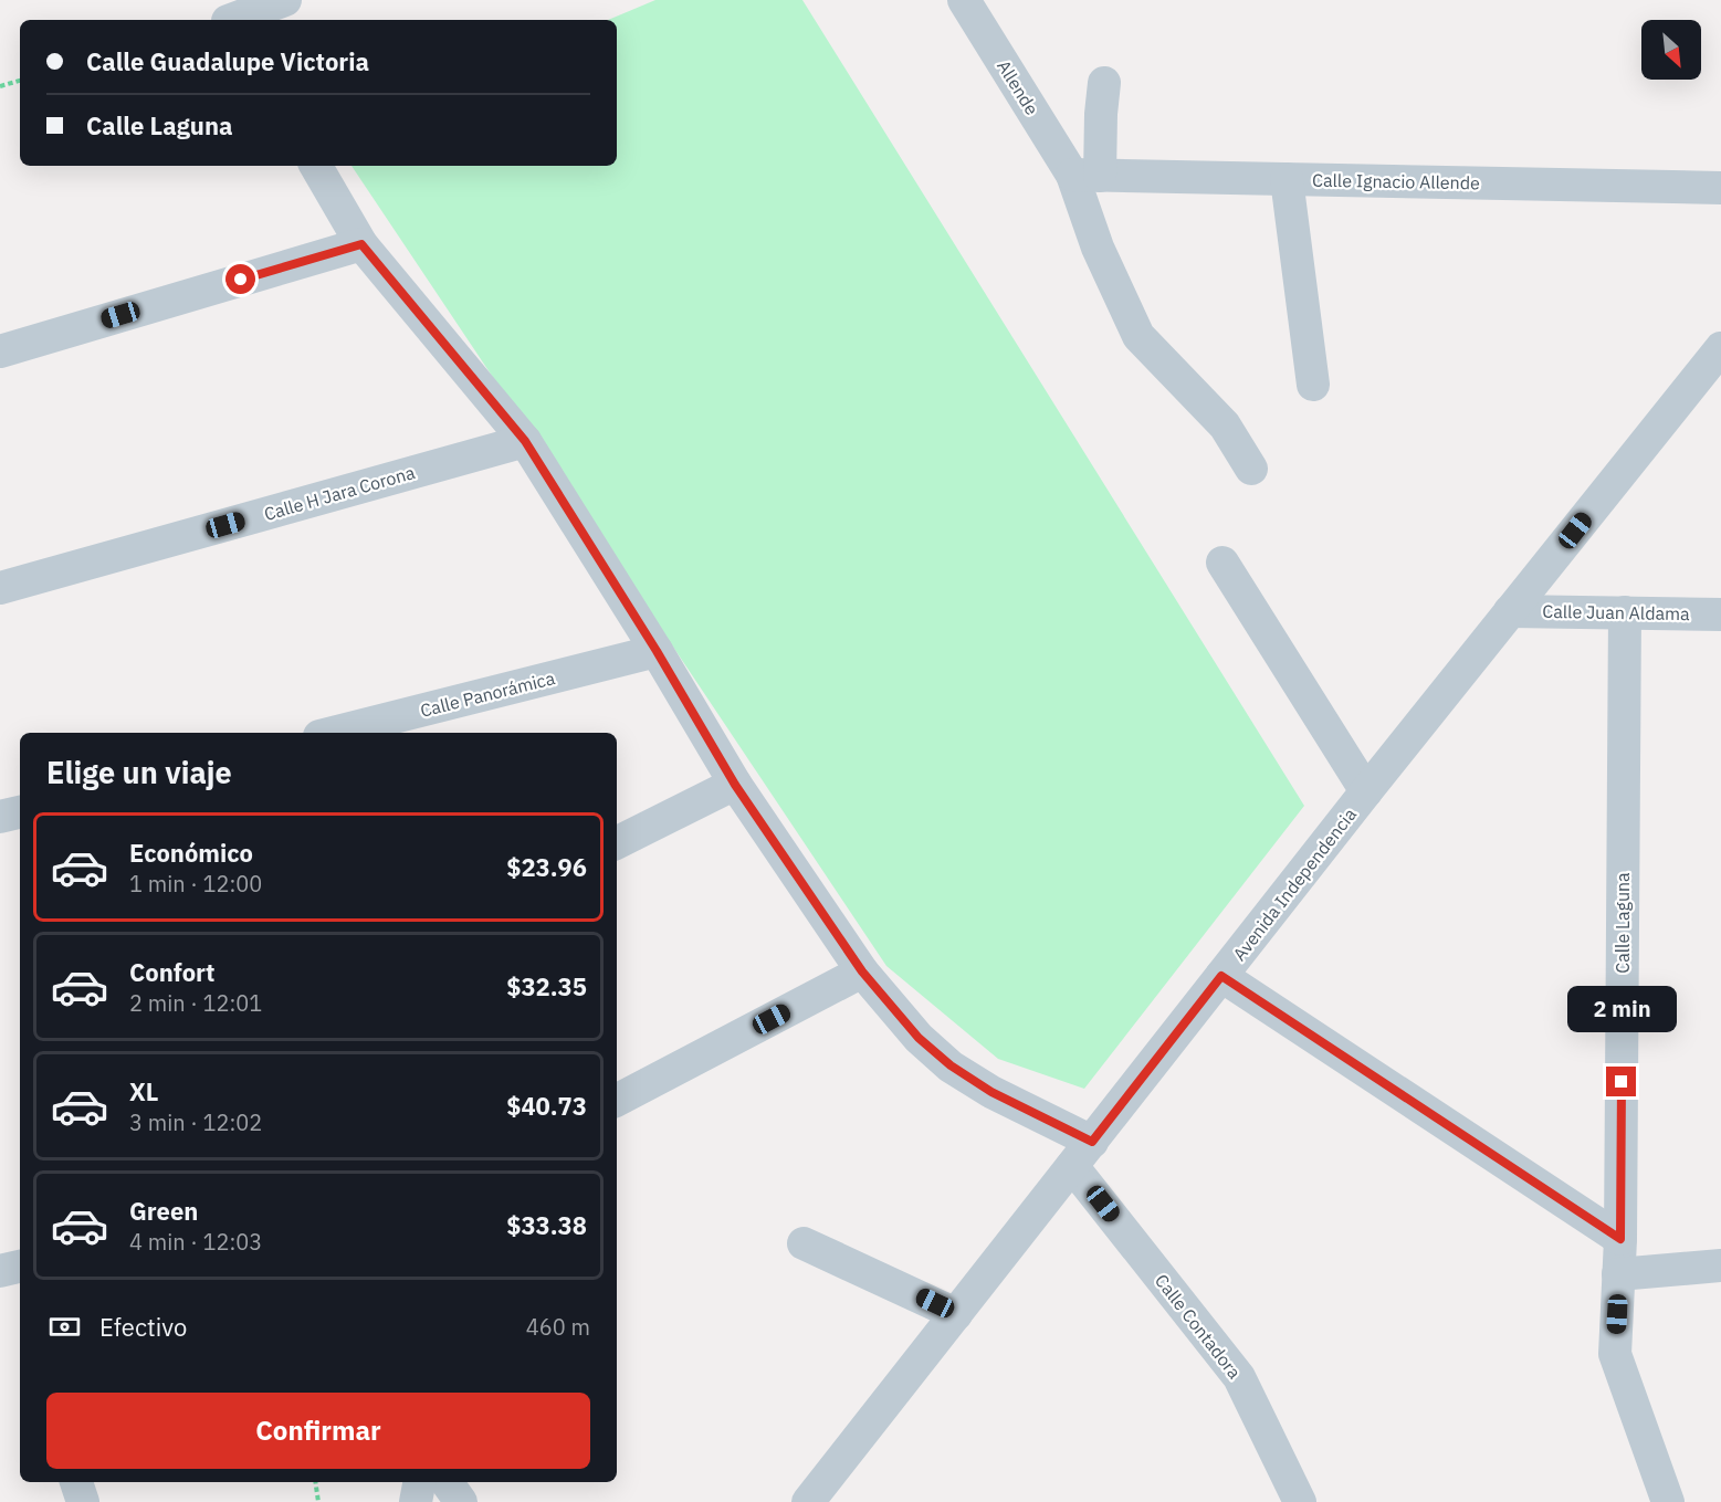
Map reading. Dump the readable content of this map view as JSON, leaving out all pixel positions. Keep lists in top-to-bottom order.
{
  "streets": {
    "street": [
      "Allende",
      "Calle Ignacio Allende",
      "Calle H Jara Corona",
      "Calle Juan Aldama",
      "Calle Panorámica",
      "Avenida Independencia",
      "Calle Laguna",
      "Calle Contadora"
    ]
  },
  "crossings": [
    ["Allende", "Calle Ignacio Allende"],
    ["Calle Juan Aldama", "Avenida Independencia"],
    ["Calle Juan Aldama", "Calle Laguna"],
    ["Avenida Independencia", "Calle Contadora"]
  ],
  "north": "bottom right",
  "page": {
    "banner": ["Calle Guadalupe Victoria", "Calle Laguna"],
    "heading": "Elige un viaje",
    "list": [
      {
        "name": "Económico",
        "note": "1 min · 12:00",
        "value": "$23.96"
      },
      {
        "name": "Confort",
        "note": "2 min · 12:01",
        "value": "$32.35"
      },
      {
        "name": "XL",
        "note": "3 min · 12:02",
        "value": "$40.73"
      },
      {
        "name": "Green",
        "note": "4 min · 12:03",
        "value": "$33.38"
      }
    ],
    "bubble": "2 min",
    "pay": ["Efectivo", "460 m"],
    "buttons": "Confirmar"
  }
}
